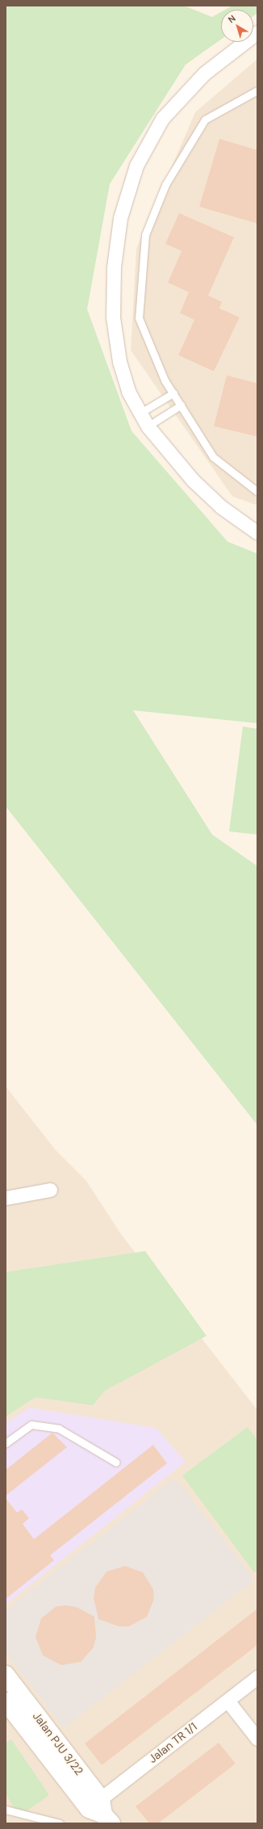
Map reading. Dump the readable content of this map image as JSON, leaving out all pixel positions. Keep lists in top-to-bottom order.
{
  "streets": {
    "street": ["Jalan TR 1/1", "Jalan PJU 3/22"]
  },
  "crossings": [
    ["Jalan TR 1/1", "Jalan PJU 3/22"]
  ],
  "north": "top left"
}
